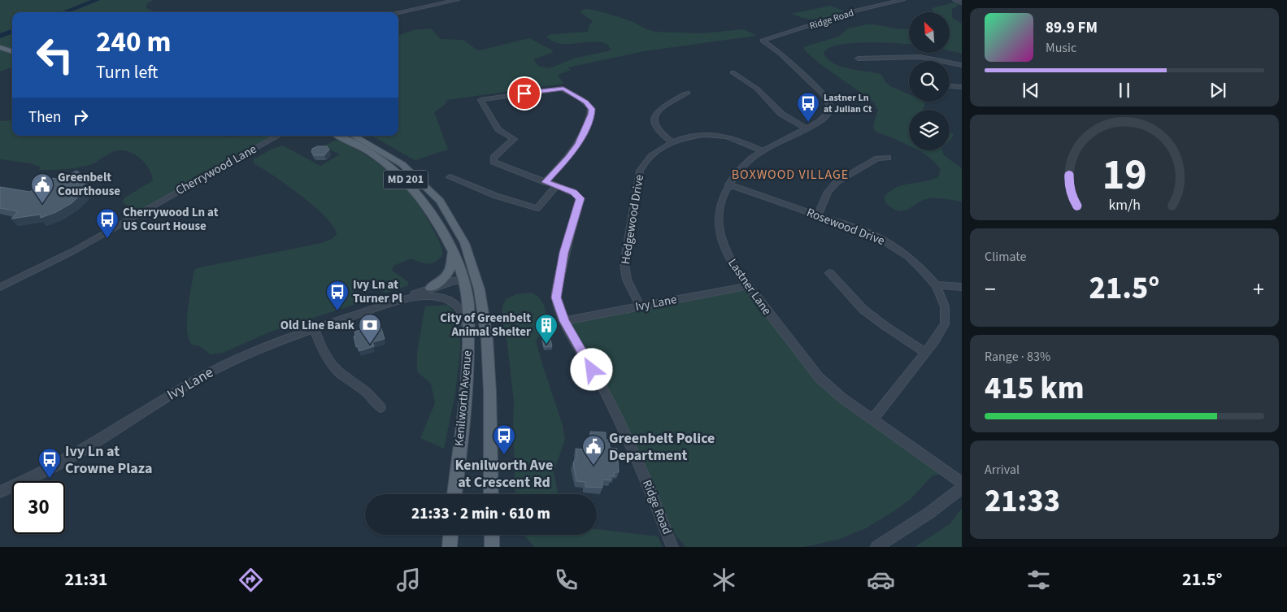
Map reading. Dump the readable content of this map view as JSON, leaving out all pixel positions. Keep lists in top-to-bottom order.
{
  "streets": {
    "main road": ["MD 201", "Kenilworth Avenue"],
    "street": [
      "Ridge Road",
      "Cherrywood Lane",
      "Hedgewood Drive",
      "Rosewood Drive",
      "Lastner Lane",
      "Ivy Lane"
    ]
  },
  "crossings": [
    ["Ridge Road", "Lastner Lane"],
    ["Ridge Road", "Ivy Lane"],
    ["Hedgewood Drive", "Lastner Lane"],
    ["Hedgewood Drive", "Ivy Lane"],
    ["Rosewood Drive", "Lastner Lane"],
    ["Lastner Lane", "Ivy Lane"],
    ["Ivy Lane", "Kenilworth Avenue"]
  ],
  "districts": ["BOXWOOD VILLAGE"],
  "places": {
    "bus stop": [
      "Lastner Ln at Julian Ct",
      "Cherrywood Ln at US Court House",
      "Ivy Ln at Turner Pl",
      "Kenilworth Ave at Crescent Rd",
      "Ivy Ln at Crowne Plaza"
    ],
    "public building": ["Greenbelt Courthouse", "Greenbelt Police Department"],
    "bank": ["Old Line Bank"],
    "building": ["City of Greenbelt Animal Shelter"]
  },
  "north": "top left",
  "page": {
    "turn": ["240 m", "Turn left"],
    "song": ["89.9 FM", "Music"],
    "then": "Then",
    "tile": [
      "Climate",
      ["Range · 83%", "415 km"],
      ["Arrival", "21:33"]
    ],
    "heat": ["−", "21.5°", "+"],
    "limit": "30",
    "trip": "21:33 · 2 min · 610 m",
    "tabs": ["21:31", "21.5°"],
    "gauge": ["19", "km/h"]
  }
}
